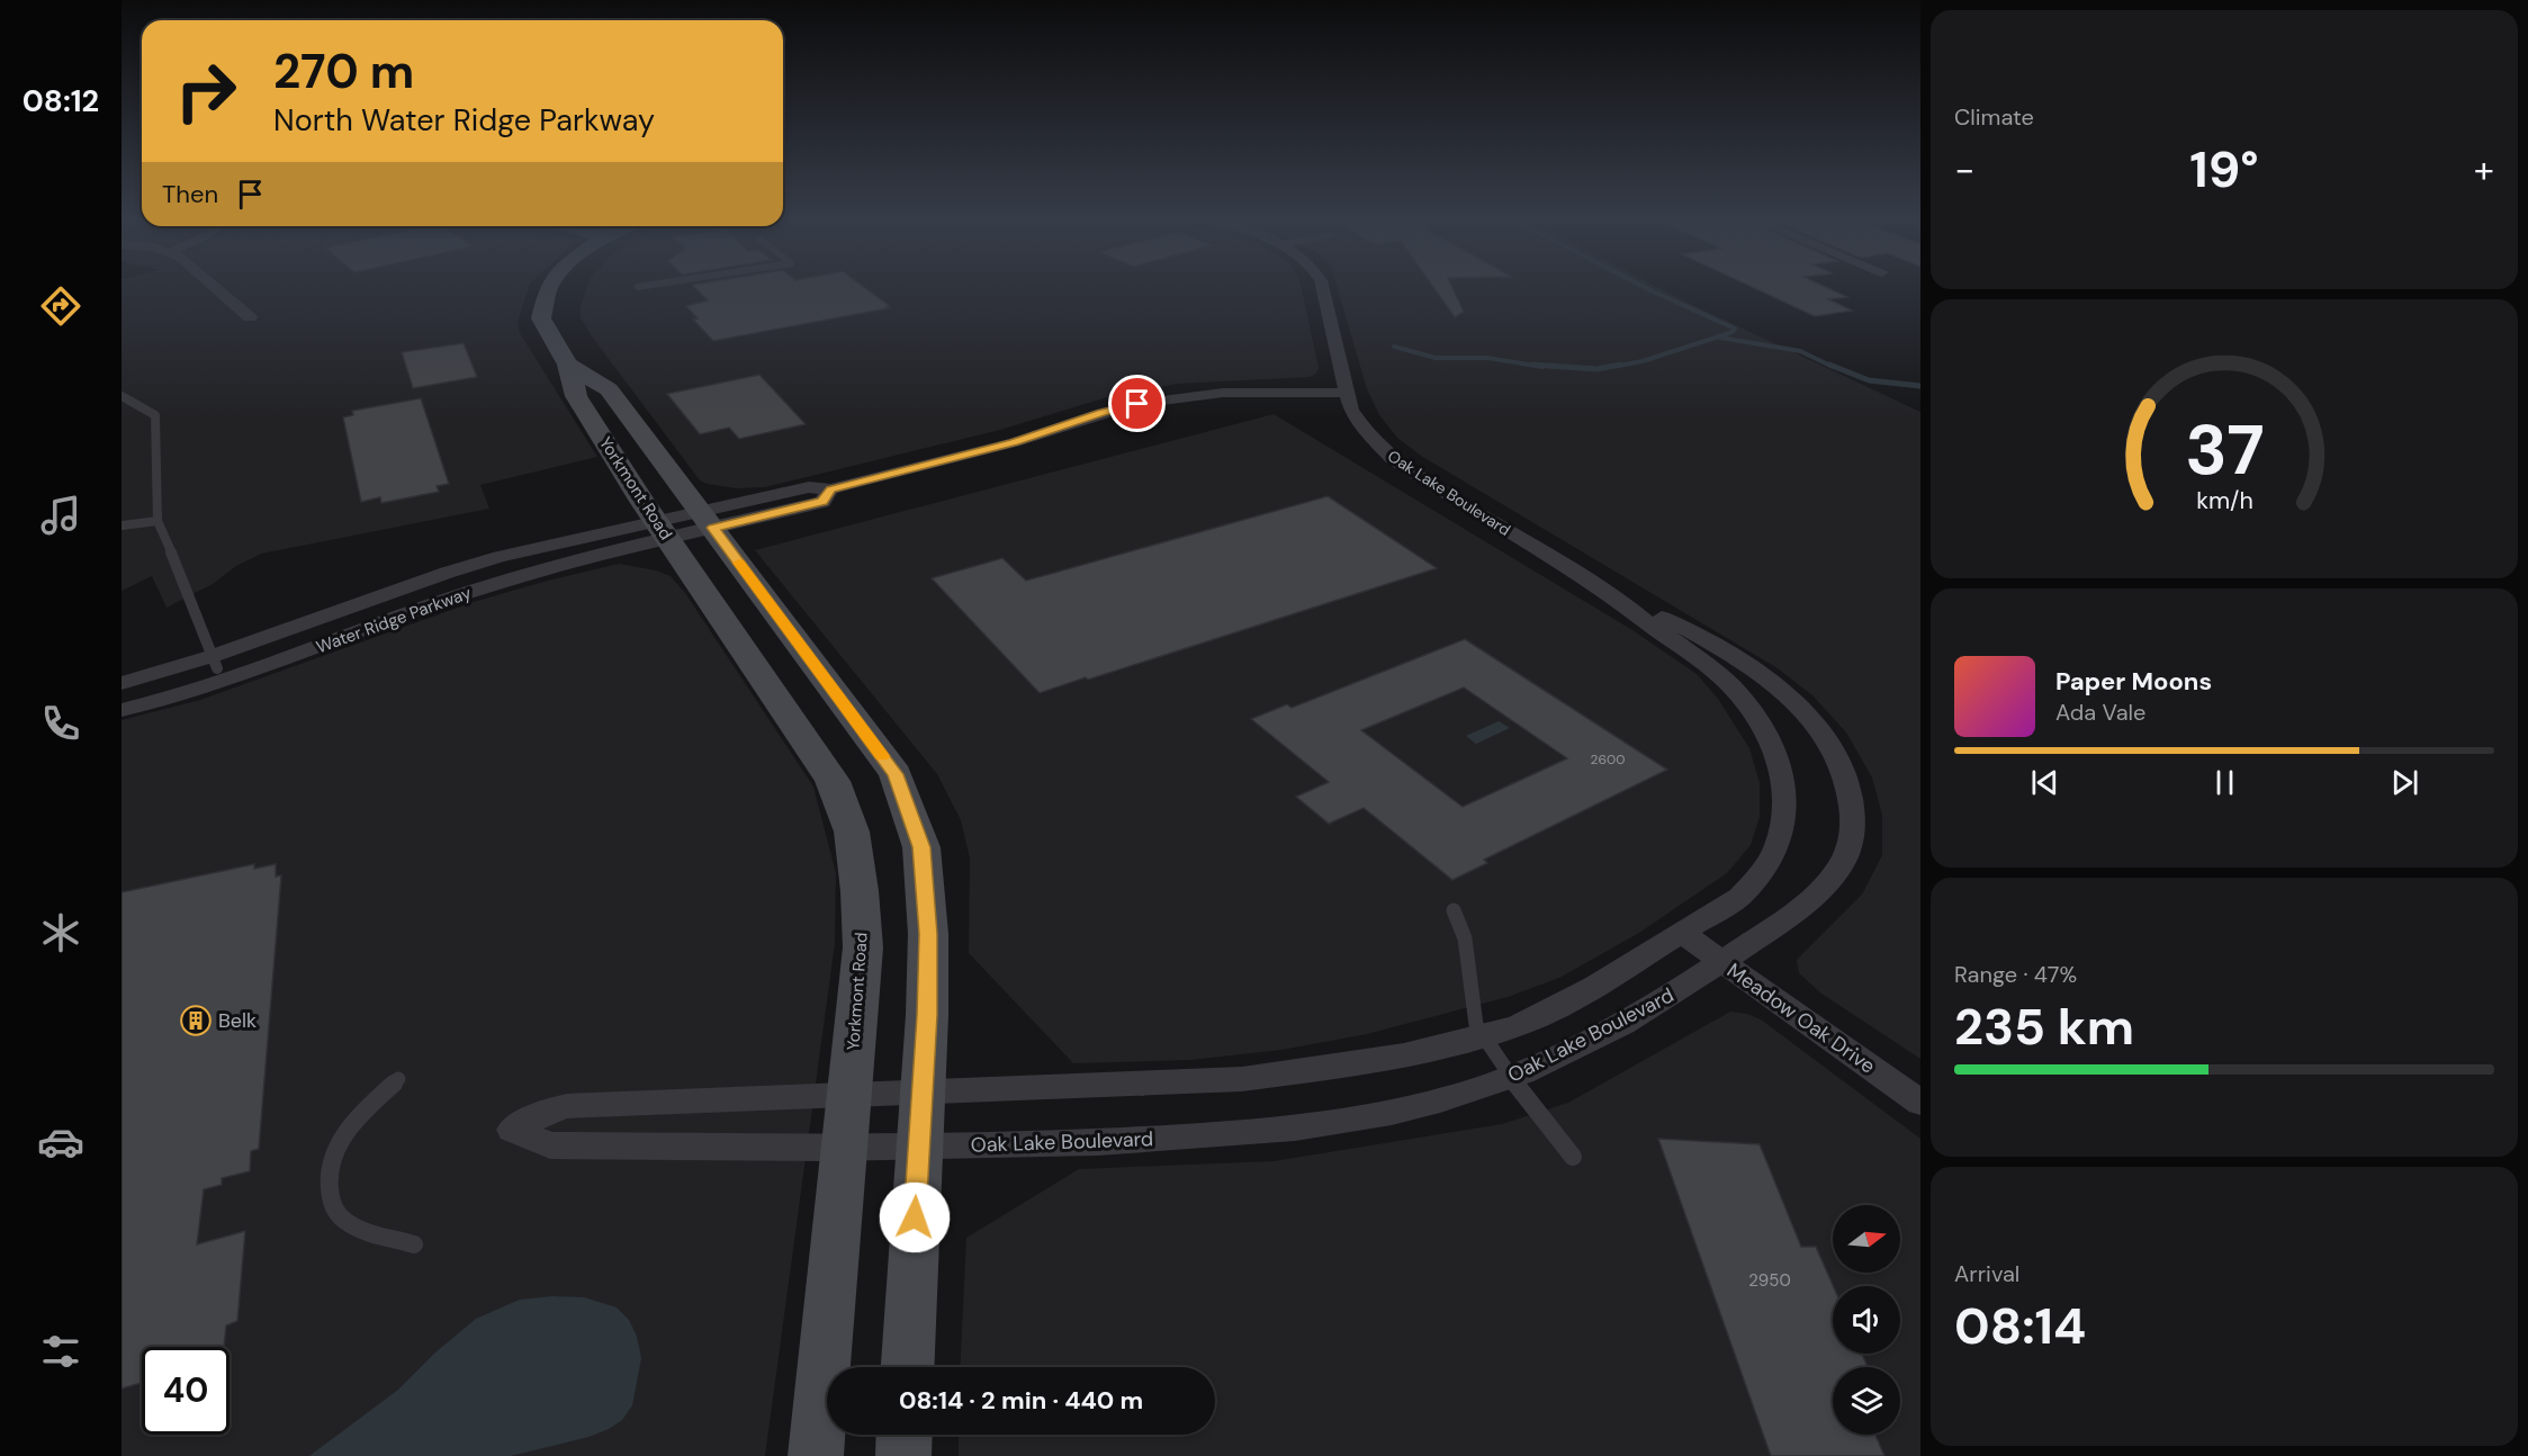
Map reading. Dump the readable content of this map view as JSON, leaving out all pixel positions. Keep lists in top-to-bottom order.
{
  "streets": {
    "street": [
      "Yorkmont Road",
      "Oak Lake Boulevard",
      "Water Ridge Parkway",
      "Meadow Oak Drive"
    ]
  },
  "crossings": [
    ["Yorkmont Road", "Oak Lake Boulevard"],
    ["Yorkmont Road", "Water Ridge Parkway"],
    ["Oak Lake Boulevard", "Meadow Oak Drive"]
  ],
  "places": {
    "building": ["Belk"]
  },
  "house_numbers": ["2600", "2950"],
  "north": "right",
  "page": {
    "tabs": "08:12",
    "tile": [
      "Climate",
      ["Range · 47%", "235 km"],
      ["Arrival", "08:14"]
    ],
    "turn": ["270 m", "North Water Ridge Parkway"],
    "heat": ["−", "19°", "+"],
    "then": "Then",
    "song": ["Paper Moons", "Ada Vale"],
    "limit": "40",
    "trip": "08:14 · 2 min · 440 m",
    "gauge": ["37", "km/h"]
  }
}
